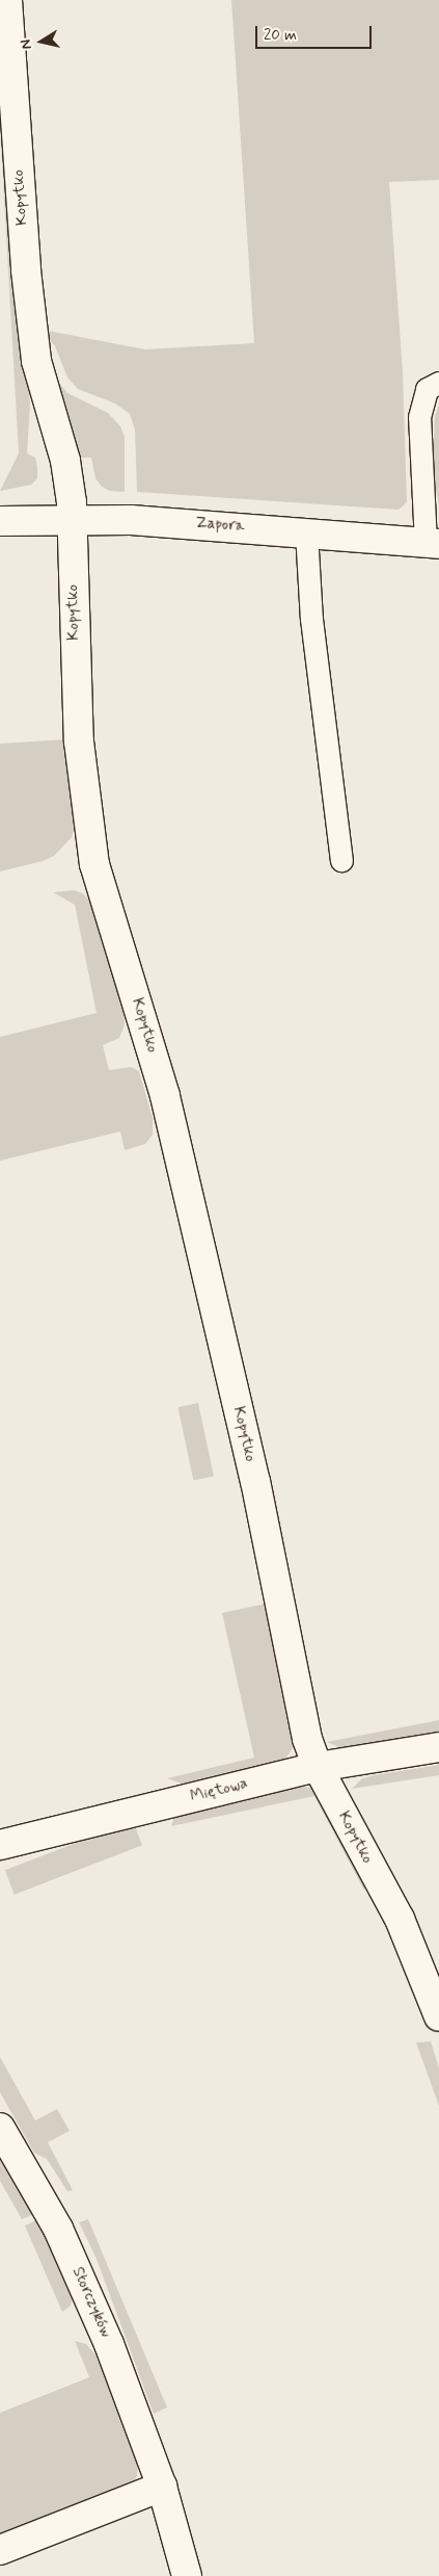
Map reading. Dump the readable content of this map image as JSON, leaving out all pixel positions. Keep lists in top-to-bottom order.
{
  "streets": {
    "street": [
      "Kopytko",
      "Zapora",
      "Miętowa",
      "Storczyków"
    ]
  },
  "crossings": [
    ["Kopytko", "Zapora"],
    ["Kopytko", "Miętowa"]
  ],
  "scale_bar": "20 m",
  "north": "left"
}
